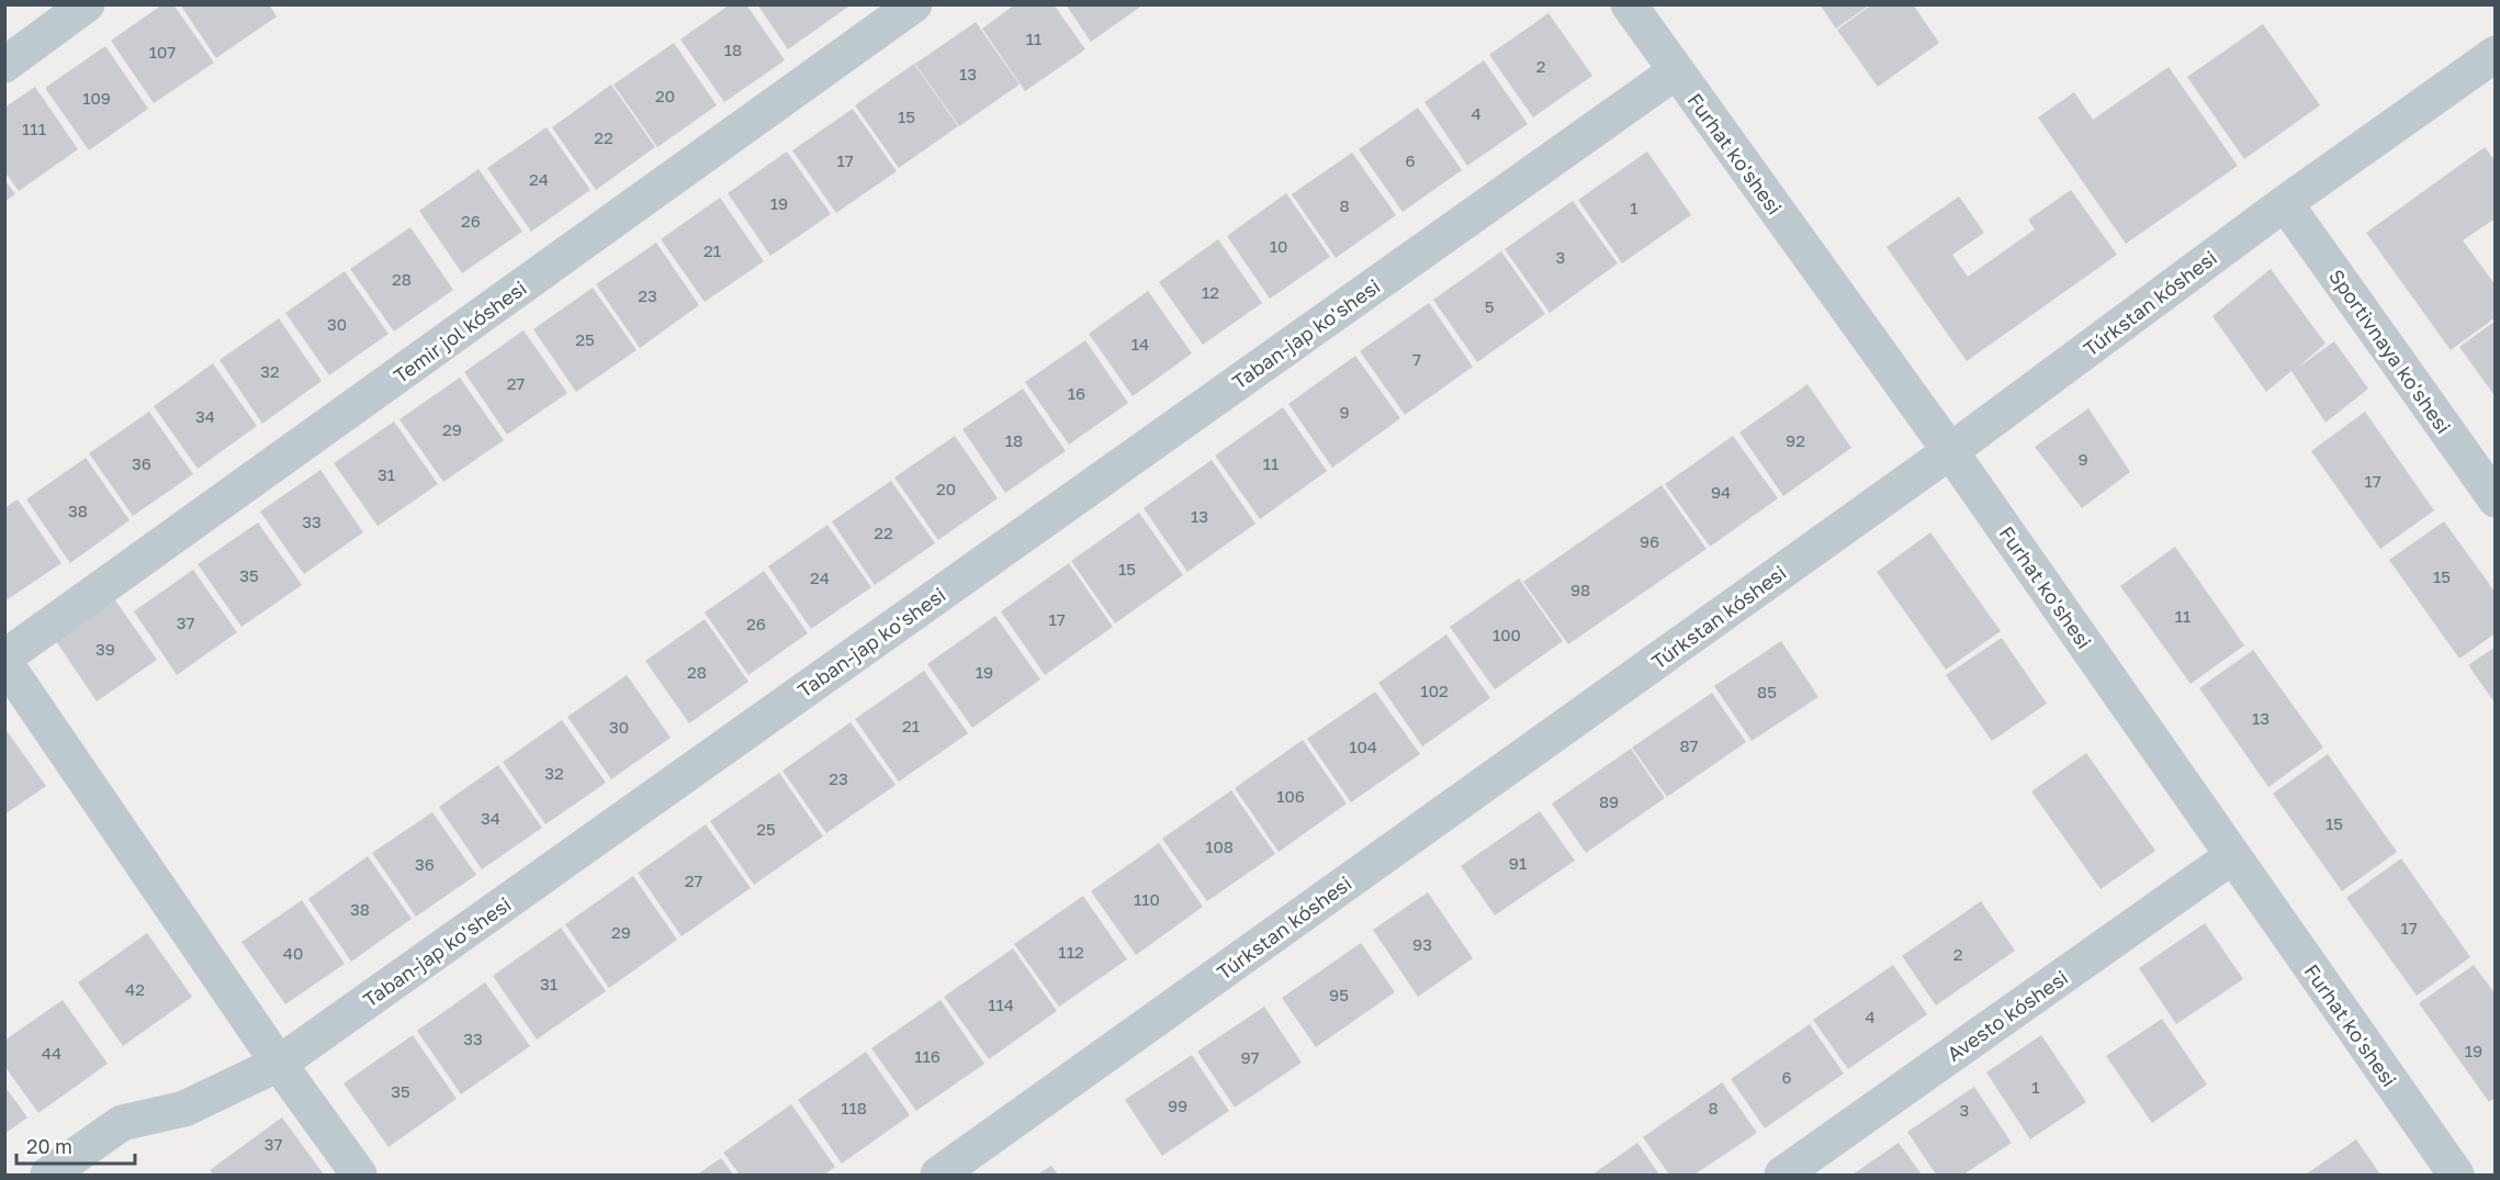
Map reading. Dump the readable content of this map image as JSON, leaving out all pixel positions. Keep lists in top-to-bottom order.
{
  "streets": {
    "street": [
      "Furhat ko'shesi",
      "Túrkstan kóshesi",
      "Temir jol kóshesi",
      "Taban-jap ko'shesi",
      "Sportivnaya ko'shesi",
      "Avesto kóshesi"
    ]
  },
  "crossings": [
    ["Furhat ko'shesi", "Túrkstan kóshesi"],
    ["Furhat ko'shesi", "Taban-jap ko'shesi"],
    ["Furhat ko'shesi", "Avesto kóshesi"],
    ["Túrkstan kóshesi", "Sportivnaya ko'shesi"]
  ],
  "house_numbers": [
    "11",
    "18",
    "107",
    "2",
    "13",
    "20",
    "109",
    "4",
    "15",
    "111",
    "22",
    "17",
    "6",
    "24",
    "19",
    "8",
    "1",
    "26",
    "10",
    "21",
    "3",
    "28",
    "12",
    "23",
    "5",
    "30",
    "25",
    "14",
    "7",
    "32",
    "27",
    "16",
    "9",
    "34",
    "29",
    "18",
    "92",
    "9",
    "36",
    "11",
    "31",
    "17",
    "20",
    "94",
    "38",
    "13",
    "33",
    "22",
    "96",
    "15",
    "35",
    "15",
    "24",
    "98",
    "11",
    "17",
    "37",
    "26",
    "100",
    "39",
    "28",
    "19",
    "102",
    "85",
    "13",
    "21",
    "30",
    "87",
    "104",
    "32",
    "23",
    "106",
    "89",
    "34",
    "15",
    "25",
    "108",
    "91",
    "36",
    "27",
    "110",
    "38",
    "17",
    "29",
    "93",
    "112",
    "40",
    "2",
    "31",
    "42",
    "95",
    "114",
    "4",
    "33",
    "19",
    "44",
    "116",
    "97",
    "6",
    "1",
    "35",
    "99",
    "118",
    "8",
    "3",
    "37"
  ],
  "scale_bar": "20 m"
}
